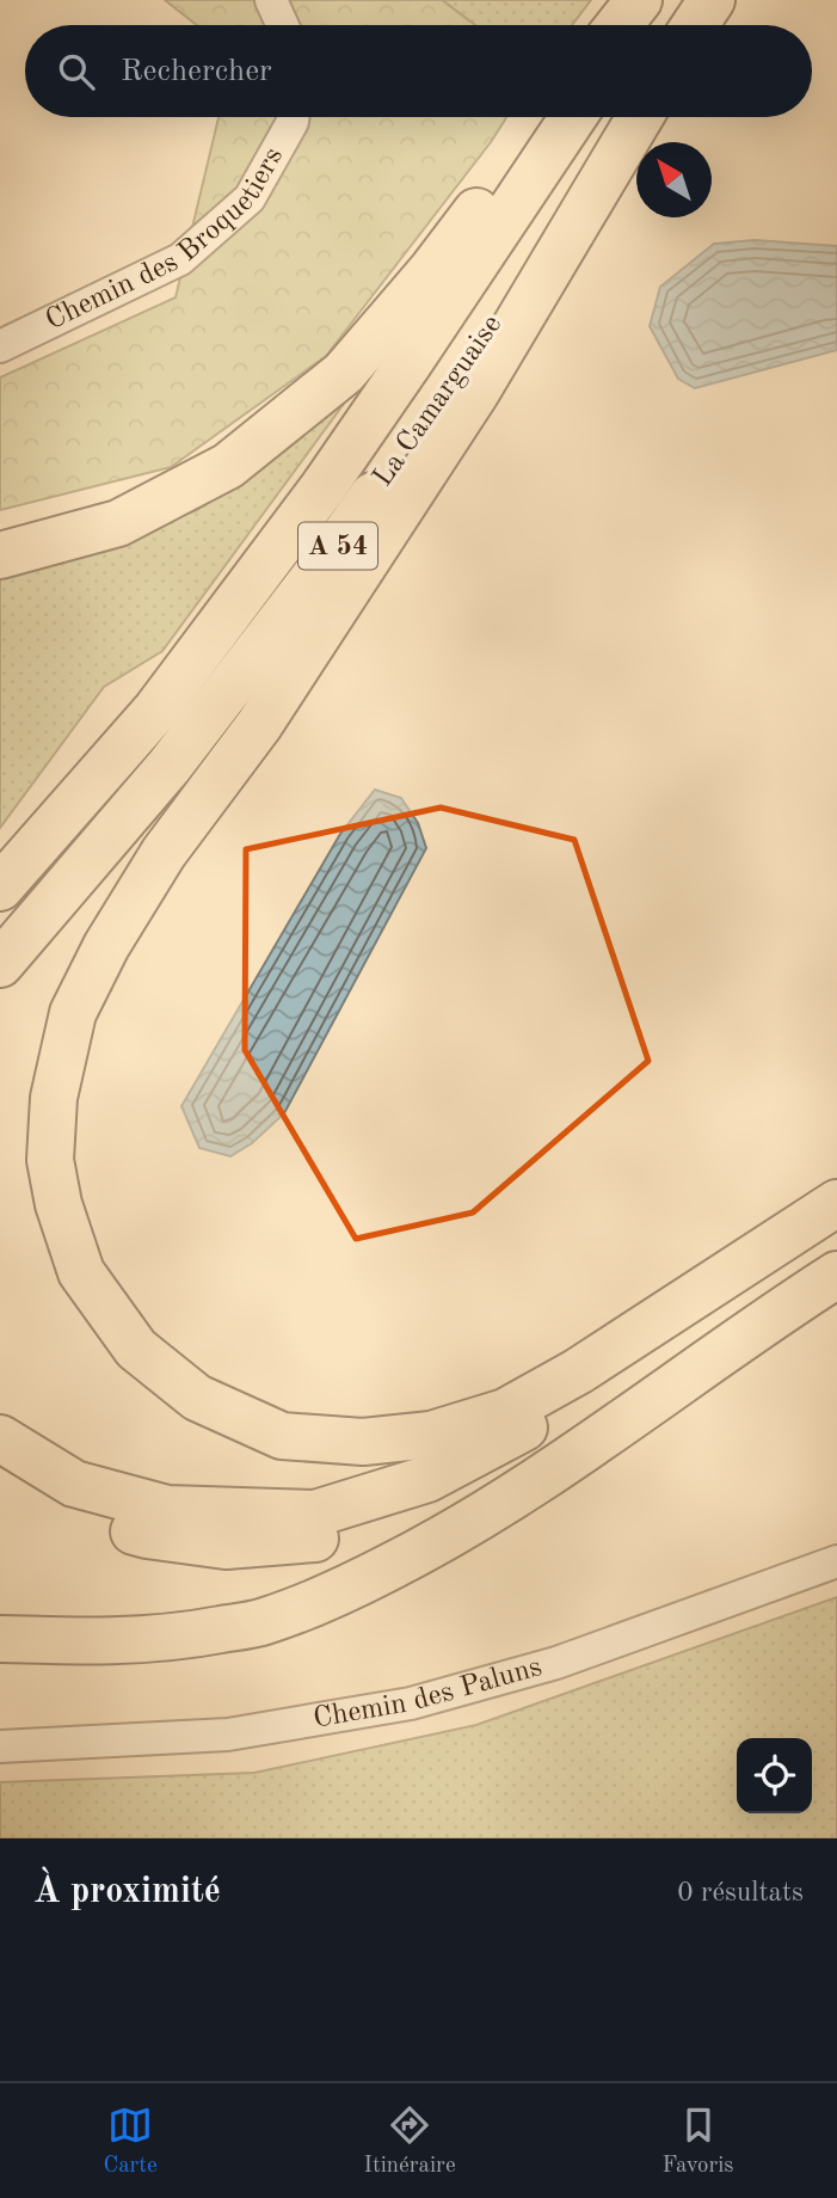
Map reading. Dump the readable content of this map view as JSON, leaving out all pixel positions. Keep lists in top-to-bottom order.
{
  "streets": {
    "highway": ["La Camarguaise", "A 54"],
    "street": ["Chemin des Broquetiers", "Chemin des Paluns"]
  },
  "north": "top left",
  "page": {
    "search": "Rechercher",
    "heading": ["À proximité", "0 résultats"],
    "nav": ["Carte", "Itinéraire", "Favoris"]
  }
}
